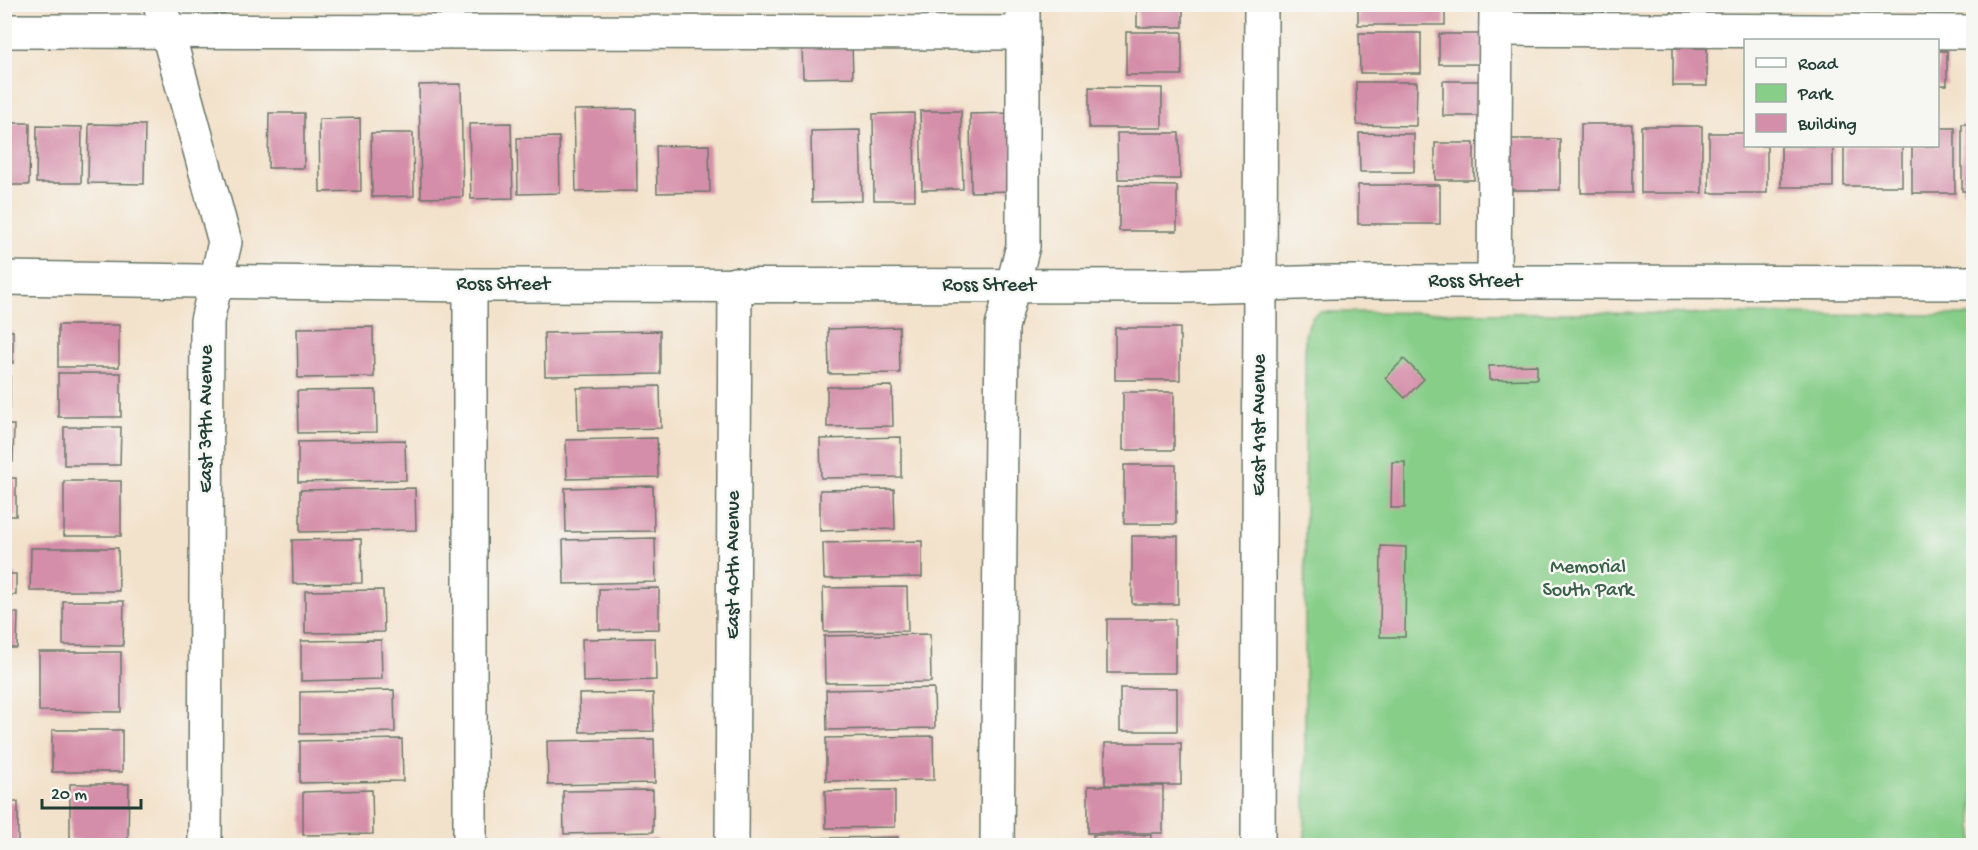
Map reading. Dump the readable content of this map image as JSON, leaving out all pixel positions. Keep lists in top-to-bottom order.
{
  "streets": {
    "street": [
      "Ross Street",
      "East 39th Avenue",
      "East 41st Avenue",
      "East 40th Avenue"
    ]
  },
  "crossings": [
    ["Ross Street", "East 39th Avenue"],
    ["Ross Street", "East 41st Avenue"],
    ["Ross Street", "East 40th Avenue"]
  ],
  "parks": ["Memorial South Park"],
  "legend": ["Road", "Park", "Building"],
  "scale_bar": "20 m"
}
